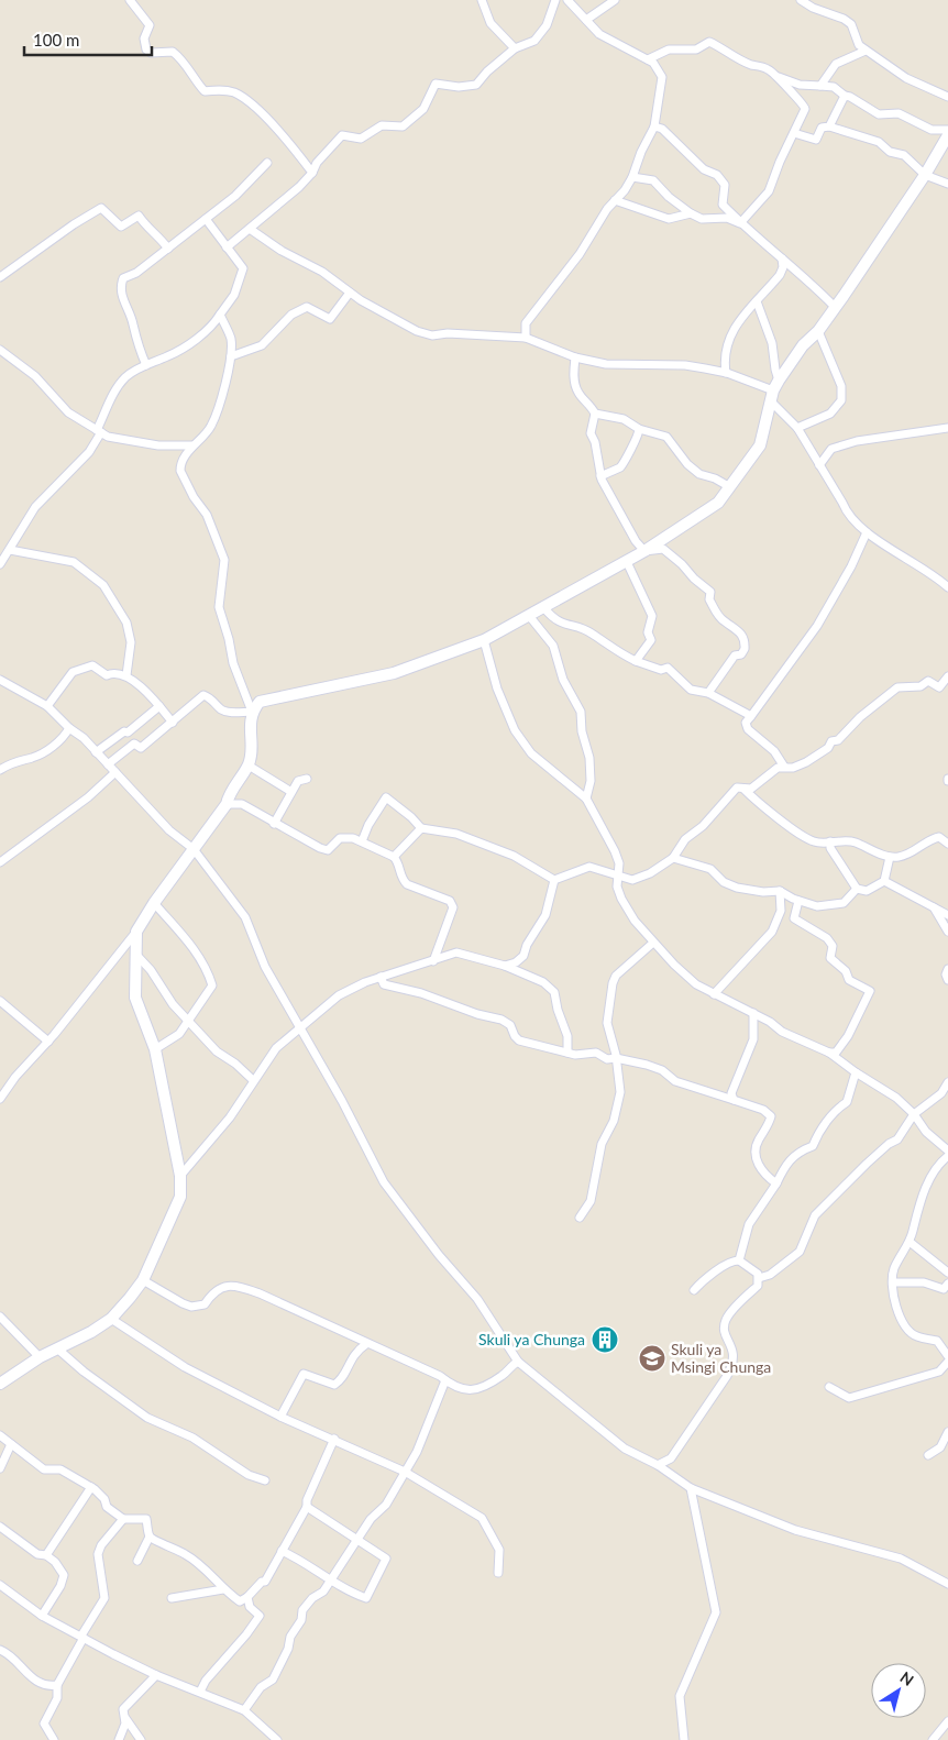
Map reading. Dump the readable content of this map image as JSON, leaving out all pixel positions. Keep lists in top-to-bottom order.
{
  "places": {
    "building": ["Skuli ya Chunga"],
    "school or university": ["Skuli ya Msingi Chunga"]
  },
  "scale_bar": "100 m",
  "north": "top right"
}
